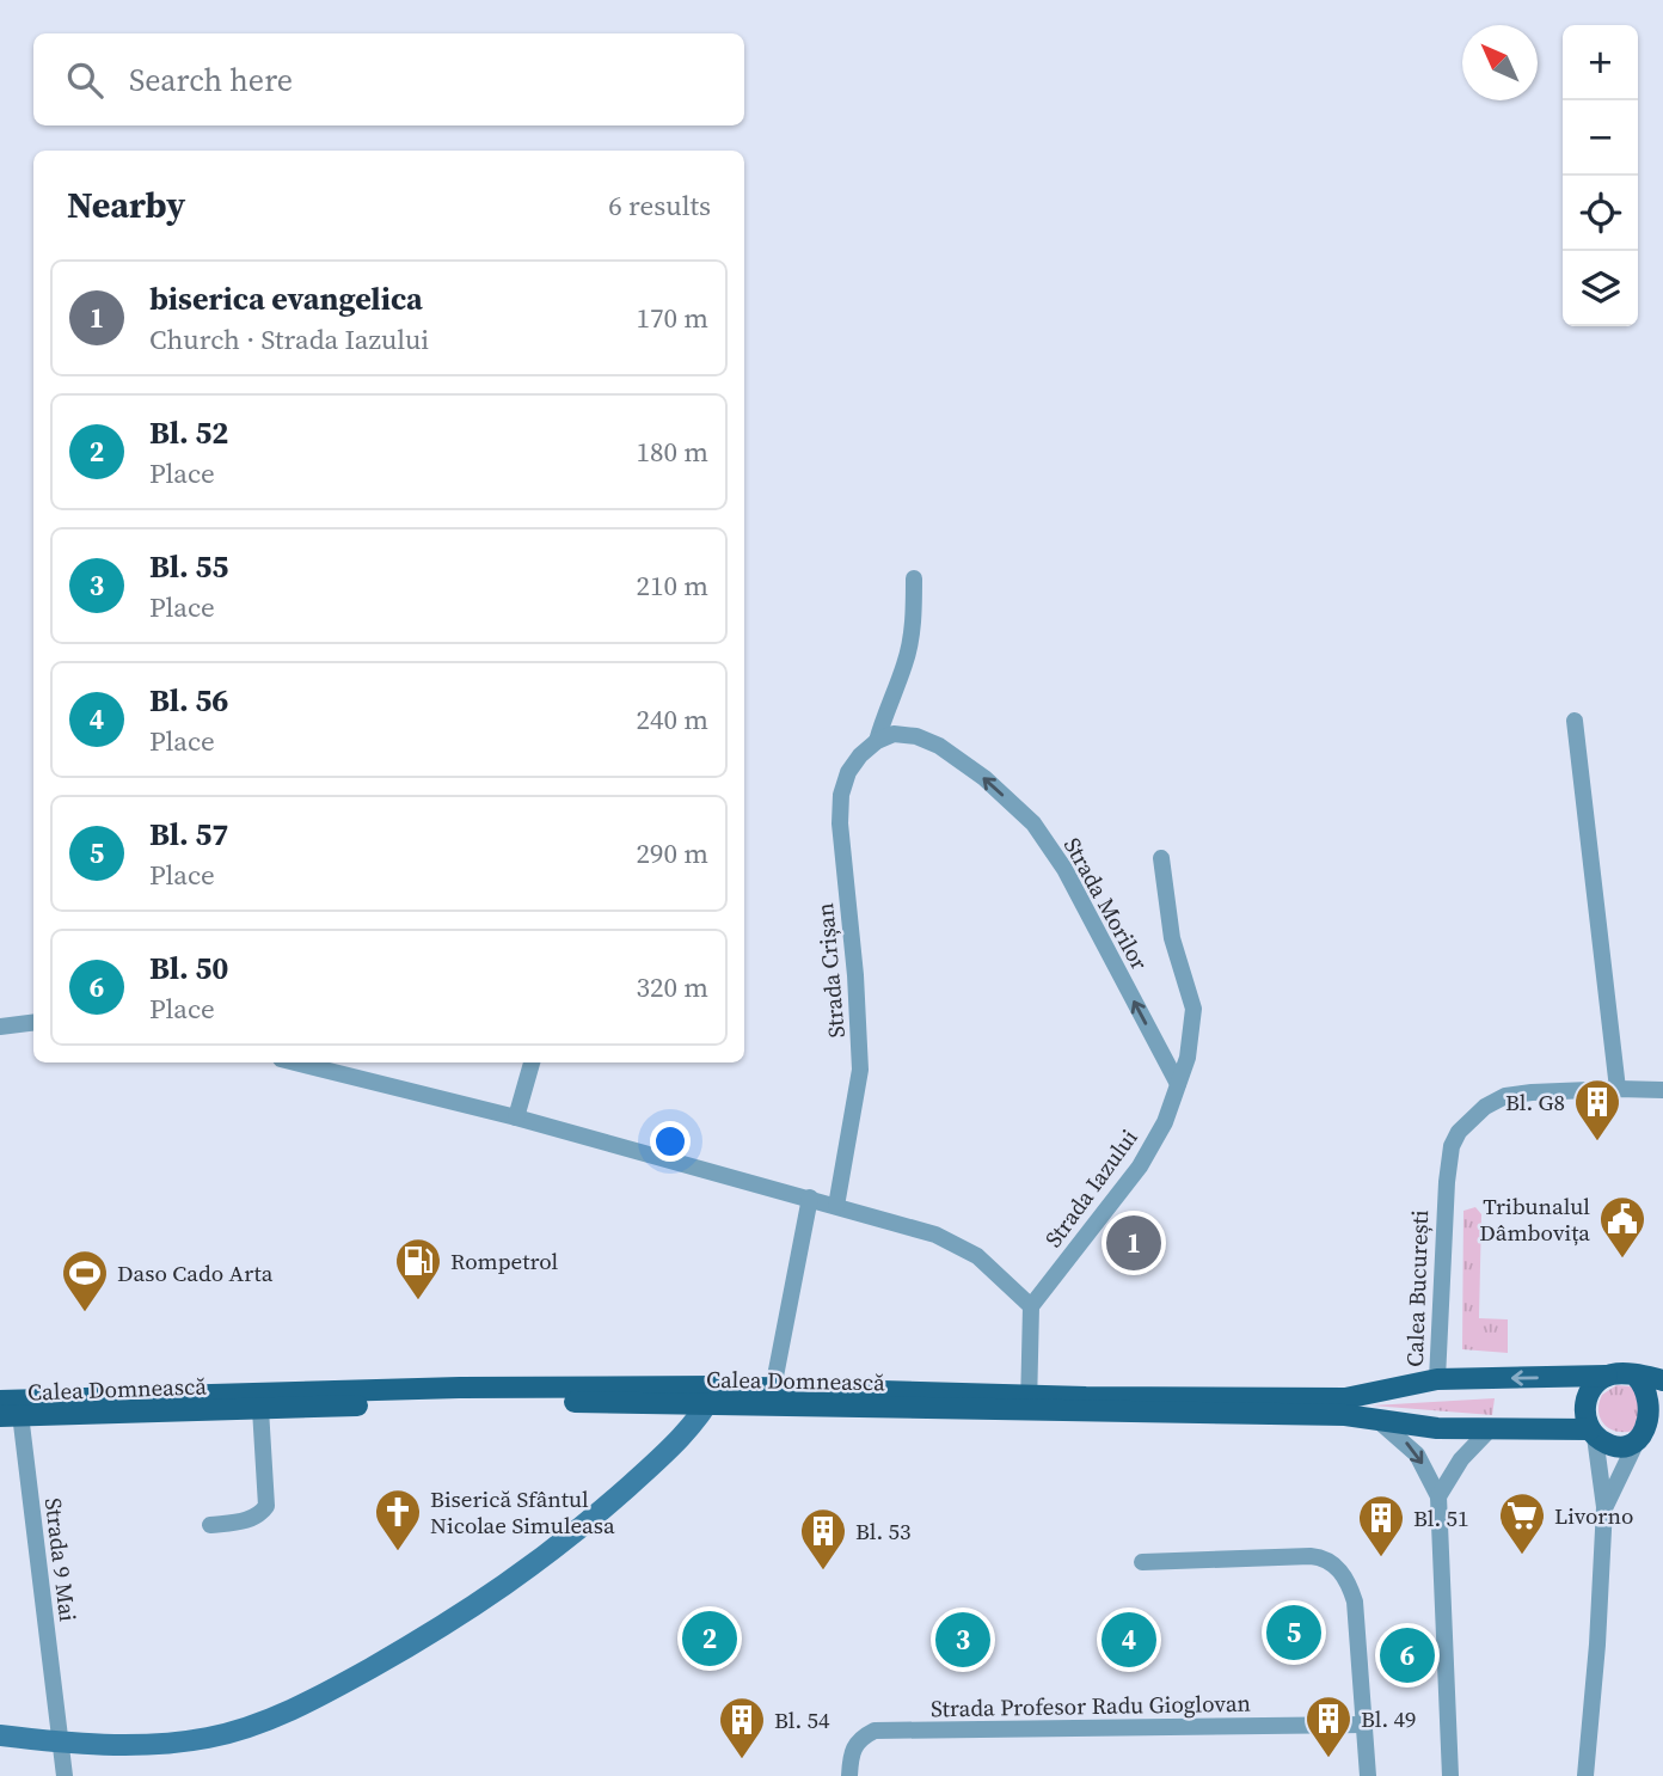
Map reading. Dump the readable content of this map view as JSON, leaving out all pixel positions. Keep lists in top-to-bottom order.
{
  "streets": {
    "main road": ["Calea București", "Calea Domnească"],
    "street": [
      "Strada Morilor",
      "Strada Crișan",
      "Strada Iazului",
      "Strada 9 Mai",
      "Strada Profesor Radu Gioglovan"
    ]
  },
  "crossings": [
    ["Strada Morilor", "Strada Crișan"],
    ["Strada Morilor", "Strada Iazului"],
    ["Calea București", "Calea Domnească"],
    ["Calea Domnească", "Strada 9 Mai"]
  ],
  "one_way": ["Strada Morilor"],
  "places": {
    "building": [
      "Bl. G8",
      "Bl. 51",
      "Bl. 53",
      "Bl. 49",
      "Bl. 54"
    ],
    "public building": ["Tribunalul Dâmbovița"],
    "fuel station": ["Rompetrol"],
    "sports": ["Daso Cado Arta"],
    "church": ["Biserică Sfântul Nicolae Simuleasa"],
    "supermarket": ["Livorno"]
  },
  "north": "top left",
  "page": {
    "map_buttons": ["+", "−"],
    "search": "Search here",
    "heading": ["Nearby", "6 results"],
    "list": [
      {
        "mark": "1",
        "name": "biserica evangelica",
        "note": "Church · Strada Iazului",
        "value": "170 m"
      },
      {
        "mark": "2",
        "name": "Bl. 52",
        "note": "Place",
        "value": "180 m"
      },
      {
        "mark": "3",
        "name": "Bl. 55",
        "note": "Place",
        "value": "210 m"
      },
      {
        "mark": "4",
        "name": "Bl. 56",
        "note": "Place",
        "value": "240 m"
      },
      {
        "mark": "5",
        "name": "Bl. 57",
        "note": "Place",
        "value": "290 m"
      },
      {
        "mark": "6",
        "name": "Bl. 50",
        "note": "Place",
        "value": "320 m"
      }
    ],
    "pins": [
      "1",
      "5",
      "2",
      "3",
      "4",
      "6"
    ]
  }
}
